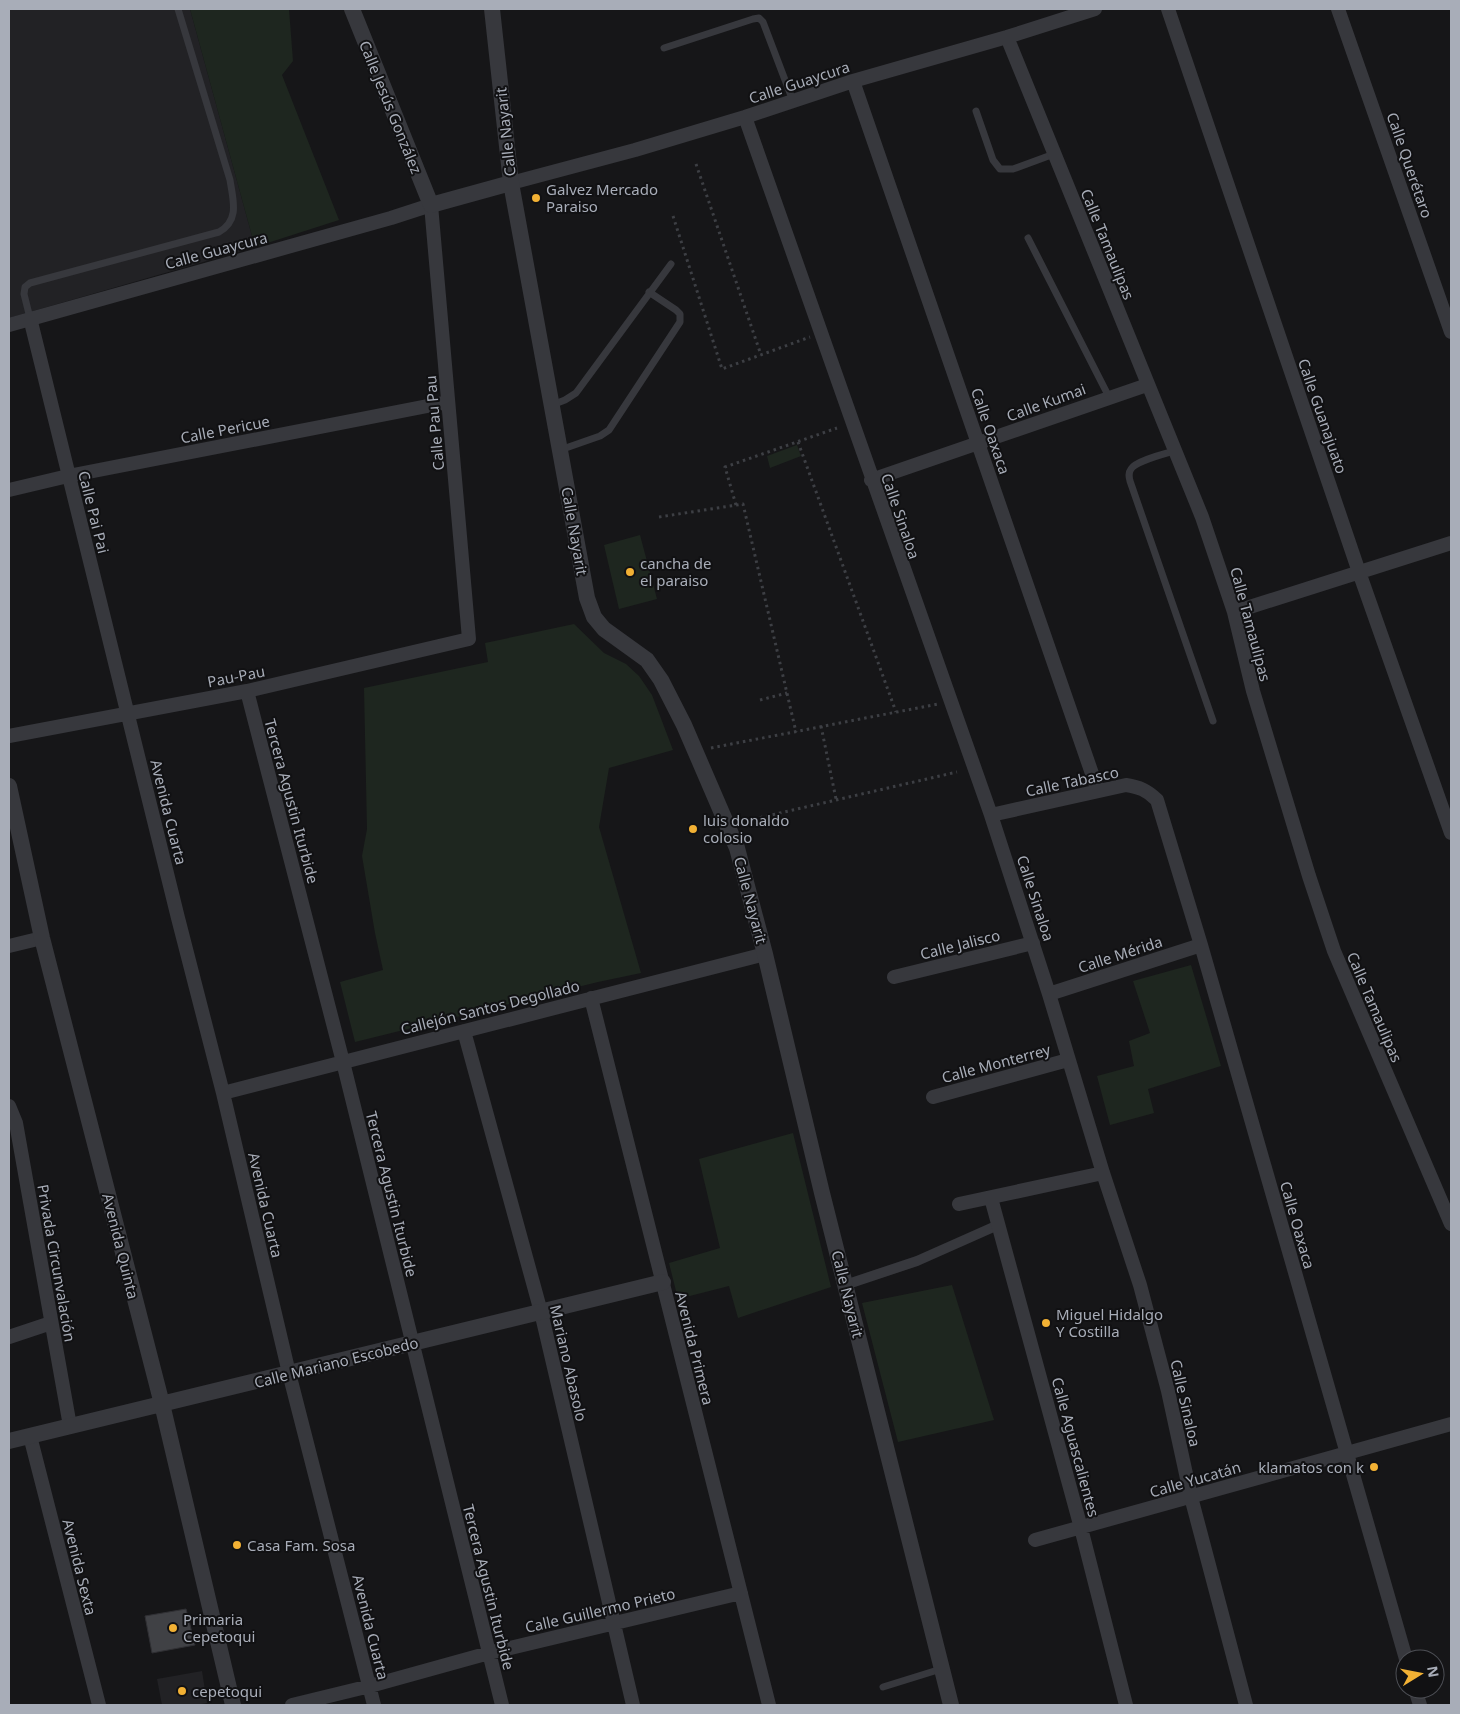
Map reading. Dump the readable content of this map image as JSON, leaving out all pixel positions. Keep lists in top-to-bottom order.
{
  "streets": {
    "street": [
      "Calle Guaycura",
      "Calle Jesús González",
      "Calle Nayarit",
      "Calle Querétaro",
      "Calle Tamaulipas",
      "Calle Kumai",
      "Calle Guanajuato",
      "Calle Pau Pau",
      "Calle Pericue",
      "Calle Oaxaca",
      "Calle Pai Pai",
      "Calle Sinaloa",
      "Pau-Pau",
      "Calle Tabasco",
      "Tercera Agustin Iturbide",
      "Avenida Cuarta",
      "Calle Jalisco",
      "Calle Mérida",
      "Callejón Santos Degollado",
      "Calle Monterrey",
      "Avenida Quinta",
      "Privada Circunvalación",
      "Avenida Primera",
      "Calle Mariano Escobedo",
      "Mariano Abasolo",
      "Calle Aguascalientes",
      "Calle Yucatán",
      "Avenida Sexta",
      "Calle Guillermo Prieto"
    ]
  },
  "crossings": [
    ["Calle Guaycura", "Calle Jesús González"],
    ["Calle Guaycura", "Calle Nayarit"],
    ["Calle Guaycura", "Calle Tamaulipas"],
    ["Calle Guaycura", "Calle Pau Pau"],
    ["Calle Guaycura", "Calle Oaxaca"],
    ["Calle Guaycura", "Calle Pai Pai"],
    ["Calle Guaycura", "Calle Sinaloa"],
    ["Calle Jesús González", "Calle Pau Pau"],
    ["Calle Nayarit", "Callejón Santos Degollado"],
    ["Calle Tamaulipas", "Calle Kumai"],
    ["Calle Kumai", "Calle Oaxaca"],
    ["Calle Kumai", "Calle Sinaloa"],
    ["Calle Pau Pau", "Calle Pericue"],
    ["Calle Pau Pau", "Pau-Pau"],
    ["Calle Pericue", "Calle Pai Pai"],
    ["Calle Oaxaca", "Calle Tabasco"],
    ["Calle Oaxaca", "Calle Mérida"],
    ["Calle Oaxaca", "Calle Yucatán"],
    ["Calle Pai Pai", "Pau-Pau"],
    ["Calle Pai Pai", "Avenida Cuarta"],
    ["Calle Sinaloa", "Calle Tabasco"],
    ["Calle Sinaloa", "Calle Jalisco"],
    ["Calle Sinaloa", "Calle Mérida"],
    ["Calle Sinaloa", "Calle Monterrey"],
    ["Calle Sinaloa", "Calle Yucatán"],
    ["Pau-Pau", "Tercera Agustin Iturbide"],
    ["Pau-Pau", "Avenida Cuarta"],
    ["Tercera Agustin Iturbide", "Callejón Santos Degollado"],
    ["Tercera Agustin Iturbide", "Calle Mariano Escobedo"],
    ["Tercera Agustin Iturbide", "Calle Guillermo Prieto"],
    ["Avenida Cuarta", "Callejón Santos Degollado"],
    ["Avenida Cuarta", "Calle Mariano Escobedo"],
    ["Avenida Cuarta", "Calle Guillermo Prieto"],
    ["Callejón Santos Degollado", "Avenida Primera"],
    ["Callejón Santos Degollado", "Mariano Abasolo"],
    ["Avenida Quinta", "Calle Mariano Escobedo"],
    ["Privada Circunvalación", "Calle Mariano Escobedo"],
    ["Avenida Primera", "Calle Mariano Escobedo"],
    ["Avenida Primera", "Calle Guillermo Prieto"],
    ["Calle Mariano Escobedo", "Mariano Abasolo"],
    ["Calle Mariano Escobedo", "Avenida Sexta"],
    ["Mariano Abasolo", "Calle Guillermo Prieto"],
    ["Calle Aguascalientes", "Calle Yucatán"]
  ],
  "places": [
    "Galvez Mercado Paraiso",
    "cancha de el paraiso",
    "luis donaldo colosio",
    "Miguel Hidalgo Y Costilla",
    "klamatos con k",
    "Casa Fam. Sosa",
    "Primaria Cepetoqui",
    "cepetoqui"
  ],
  "north": "right"
}
